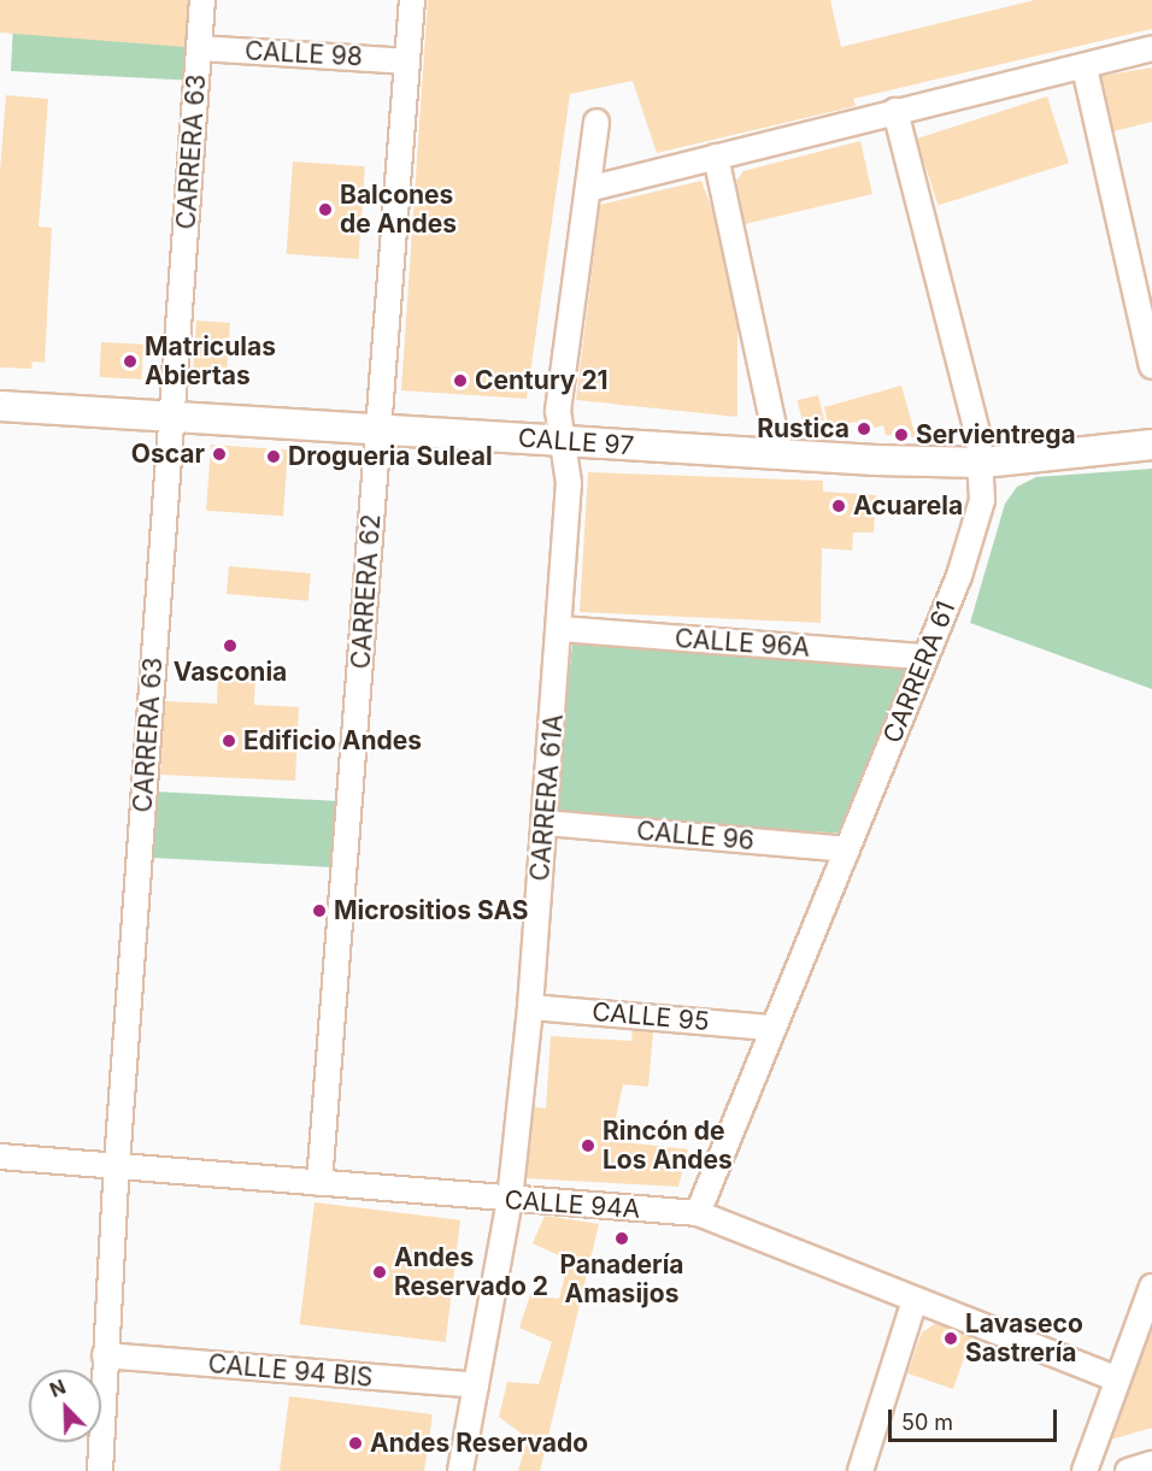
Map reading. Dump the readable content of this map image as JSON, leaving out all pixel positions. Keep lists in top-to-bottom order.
{
  "streets": {
    "street": [
      "CALLE 98",
      "CARRERA 63",
      "CALLE 97",
      "CARRERA 62",
      "CALLE 96A",
      "CARRERA 61",
      "CARRERA 61A",
      "CALLE 96",
      "CALLE 95",
      "CALLE 94A",
      "CALLE 94 BIS"
    ]
  },
  "crossings": [
    ["CALLE 98", "CARRERA 63"],
    ["CALLE 98", "CARRERA 62"],
    ["CARRERA 63", "CALLE 97"],
    ["CARRERA 63", "CALLE 94A"],
    ["CARRERA 63", "CALLE 94 BIS"],
    ["CALLE 97", "CARRERA 62"],
    ["CALLE 97", "CARRERA 61"],
    ["CALLE 97", "CARRERA 61A"],
    ["CARRERA 62", "CALLE 94A"],
    ["CALLE 96A", "CARRERA 61"],
    ["CALLE 96A", "CARRERA 61A"],
    ["CARRERA 61", "CALLE 96"],
    ["CARRERA 61", "CALLE 95"],
    ["CARRERA 61", "CALLE 94A"],
    ["CARRERA 61A", "CALLE 96"],
    ["CARRERA 61A", "CALLE 95"],
    ["CARRERA 61A", "CALLE 94A"],
    ["CARRERA 61A", "CALLE 94 BIS"]
  ],
  "places": [
    "Balcones de Andes",
    "Matriculas Abiertas",
    "Century 21",
    "Rustica",
    "Servientrega",
    "Oscar",
    "Drogueria Suleal",
    "Acuarela",
    "Vasconia",
    "Edificio Andes",
    "Micrositios SAS",
    "Rincón de Los Andes",
    "Panadería Amasijos",
    "Andes Reservado 2",
    "Lavaseco Sastrería",
    "Andes Reservado"
  ],
  "scale_bar": "50 m",
  "north": "top left"
}
